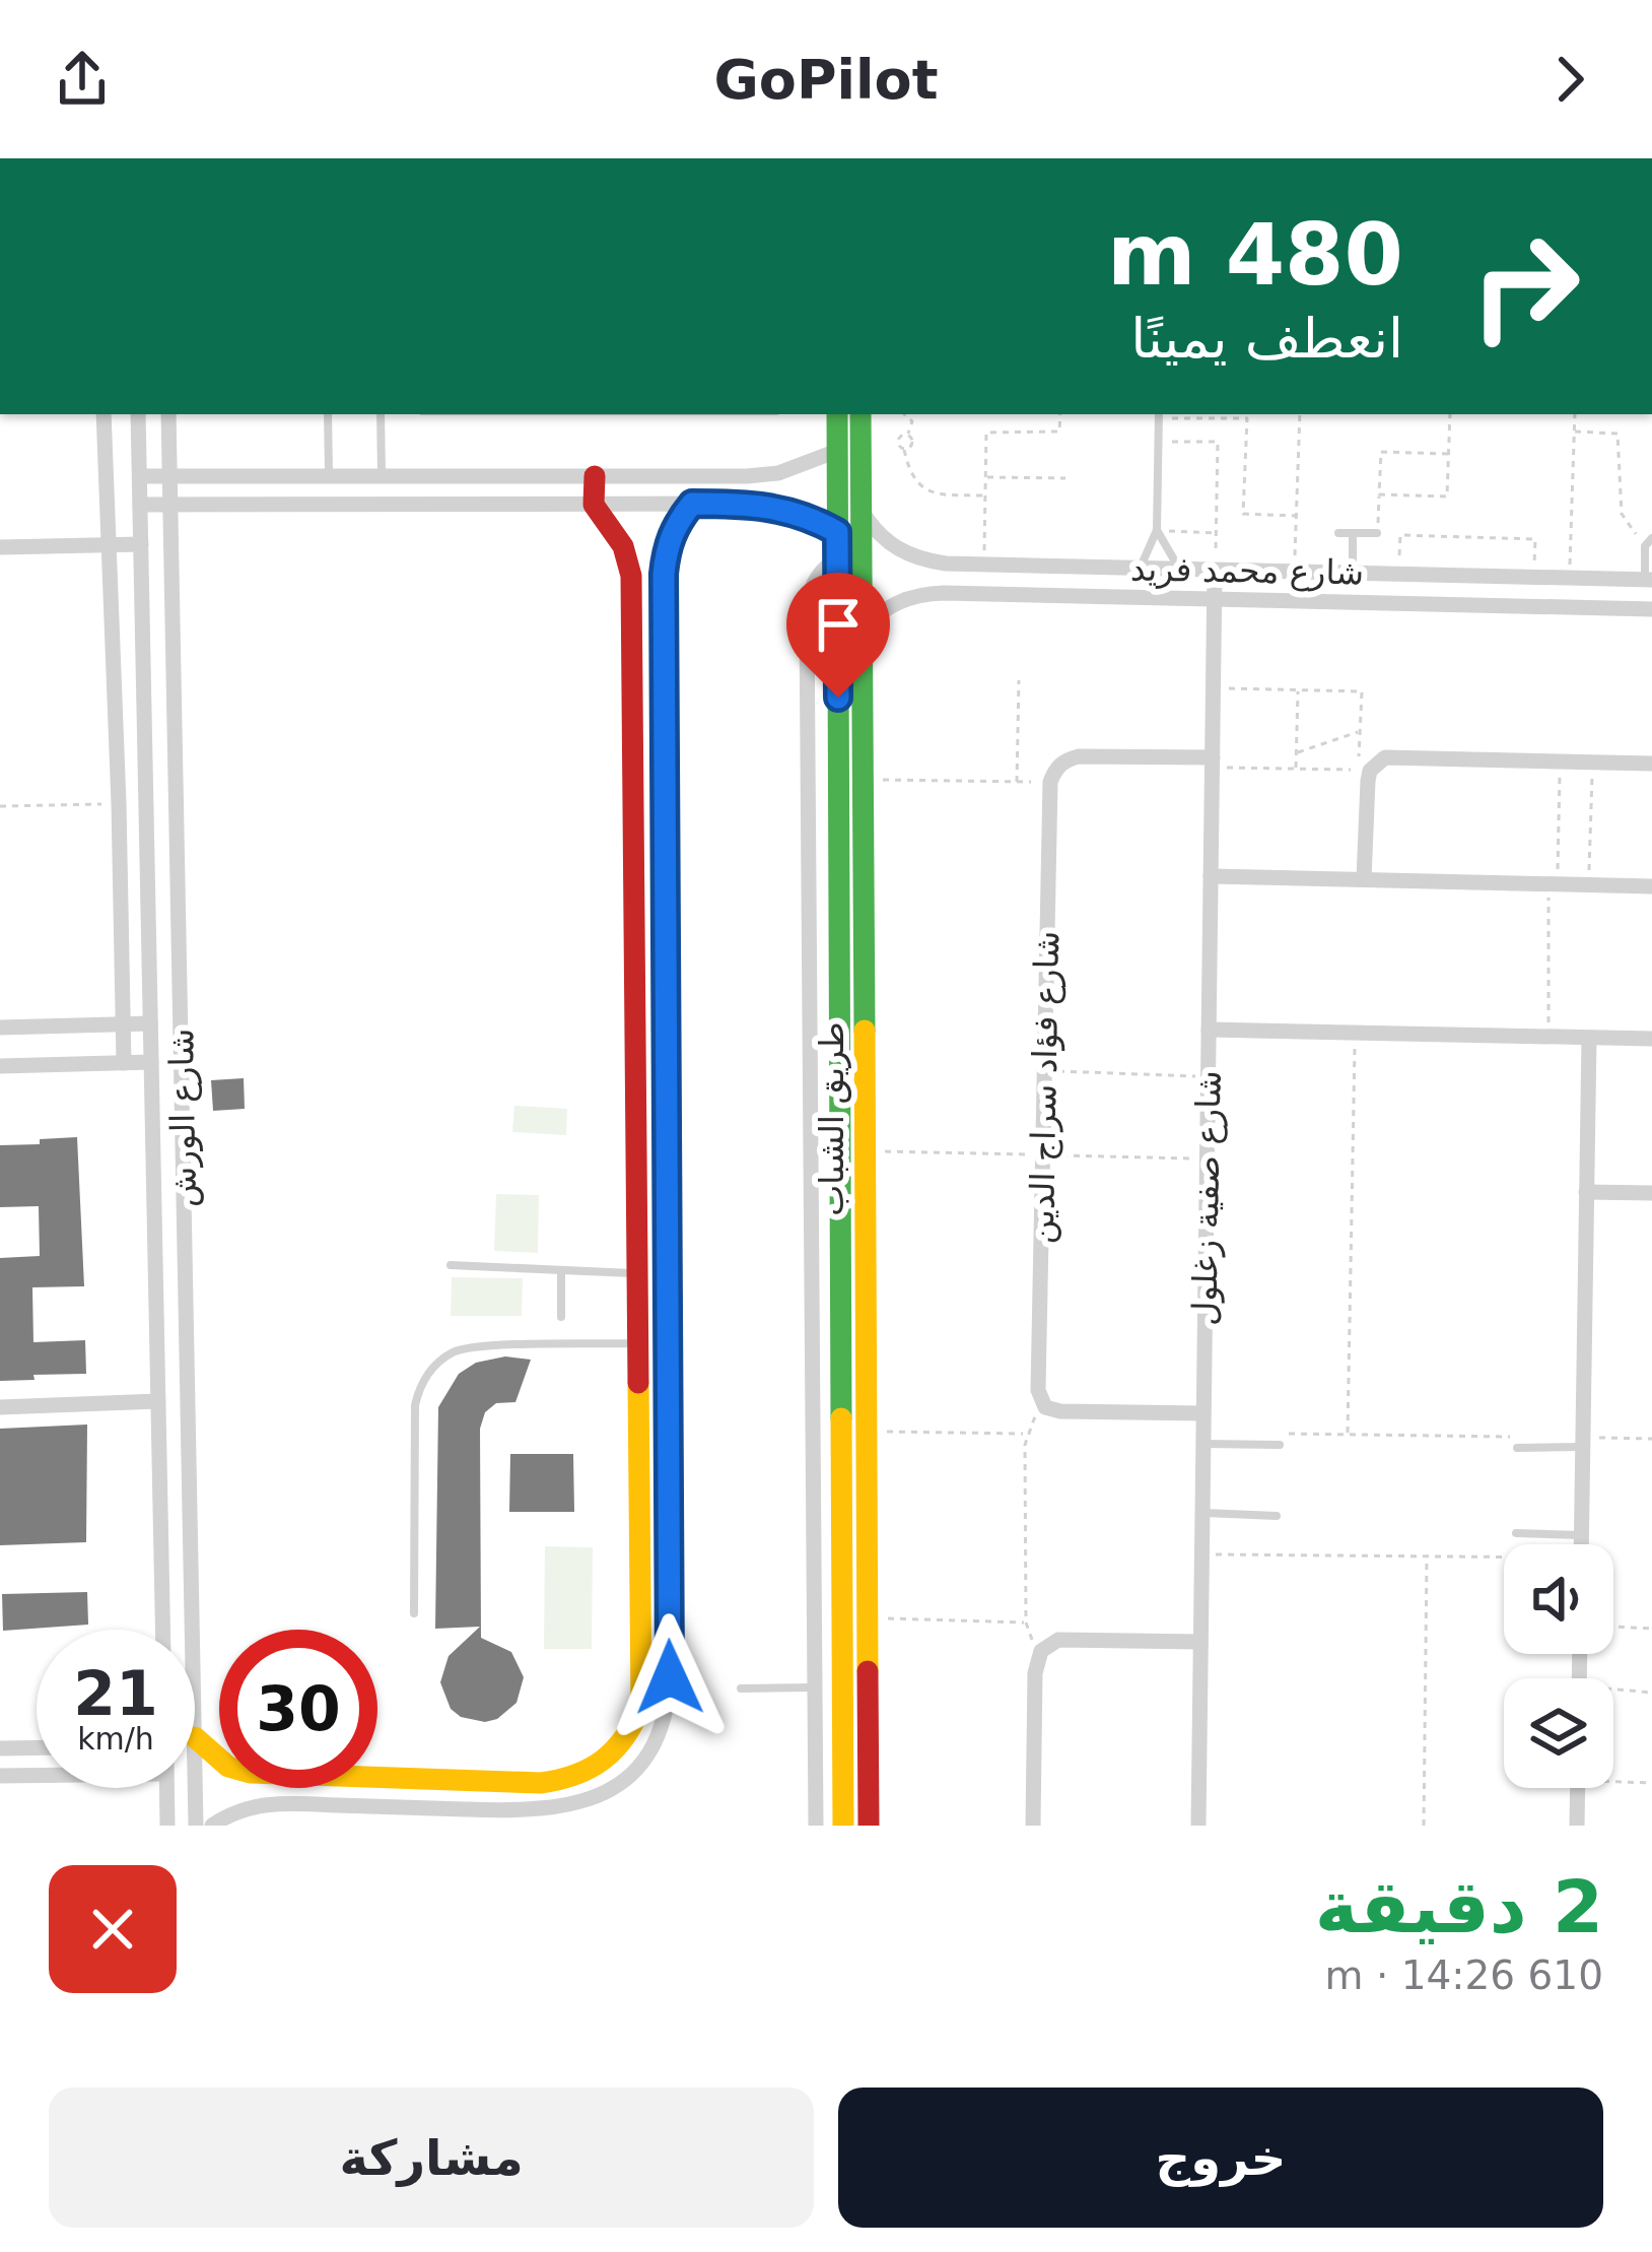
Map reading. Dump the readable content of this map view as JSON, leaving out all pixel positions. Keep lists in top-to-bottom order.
{
  "streets": {
    "street": [
      "شارع محمد فريد",
      "شارع فؤاد سراج الدين",
      "شارع الورش",
      "طريق الشباب",
      "شارع صفية زغلول"
    ]
  },
  "crossings": [
    ["شارع محمد فريد", "طريق الشباب"],
    ["شارع محمد فريد", "شارع صفية زغلول"]
  ],
  "page": {
    "header": "GoPilot",
    "turn": ["480 m", "انعطف يمينًا"],
    "speed": "21 km/h",
    "limit": "30",
    "heading": ["2 دقيقة", "610 m · 14:26"],
    "buttons": ["خروج", "مشاركة"]
  }
}
